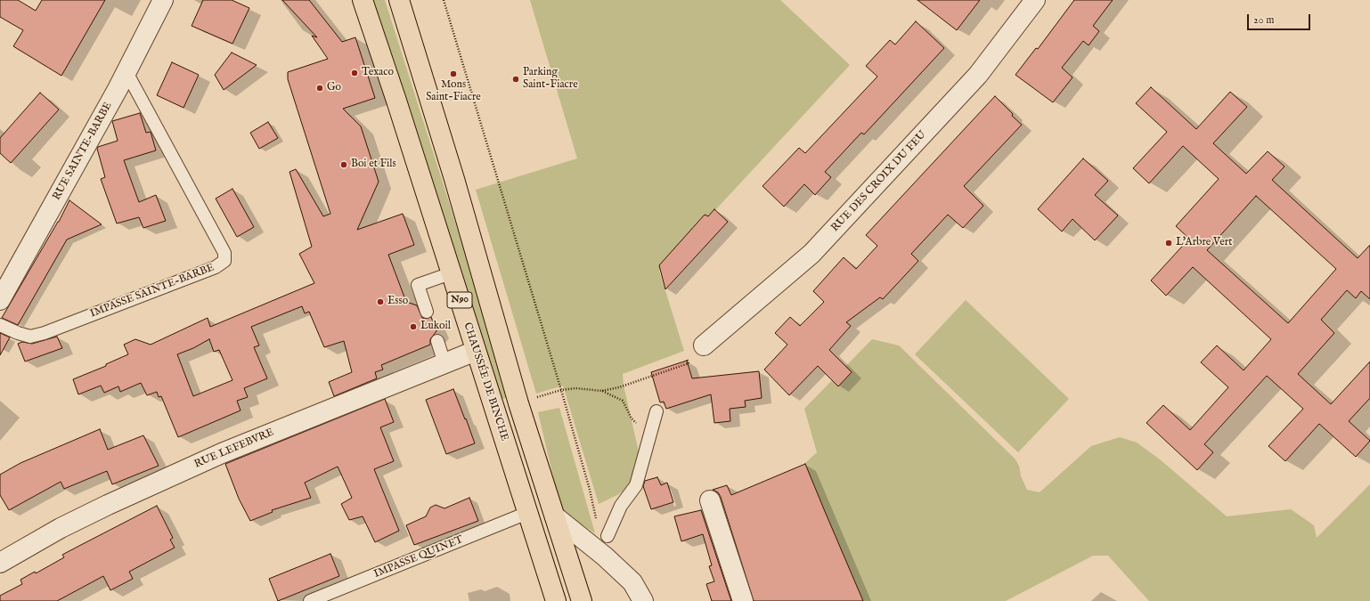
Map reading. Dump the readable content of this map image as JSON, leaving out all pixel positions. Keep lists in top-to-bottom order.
{
  "streets": {
    "main road": ["N90", "CHAUSSÉE DE BINCHE"],
    "street": ["RUE SAINTE-BARBE", "RUE DES CROIX DU FEU", "RUE LEFEBVRE"],
    "lane": ["IMPASSE SAINTE-BARBE", "IMPASSE QUINET"]
  },
  "crossings": [
    ["RUE SAINTE-BARBE", "IMPASSE SAINTE-BARBE"],
    ["CHAUSSÉE DE BINCHE", "RUE LEFEBVRE"],
    ["CHAUSSÉE DE BINCHE", "IMPASSE QUINET"]
  ],
  "places": [
    "Texaco",
    "Mons Saint-Fiacre",
    "Parking Saint-Fiacre",
    "Go",
    "Boi et Fils",
    "L'Arbre Vert",
    "Esso",
    "Lukoil"
  ],
  "scale_bar": "20 m"
}
